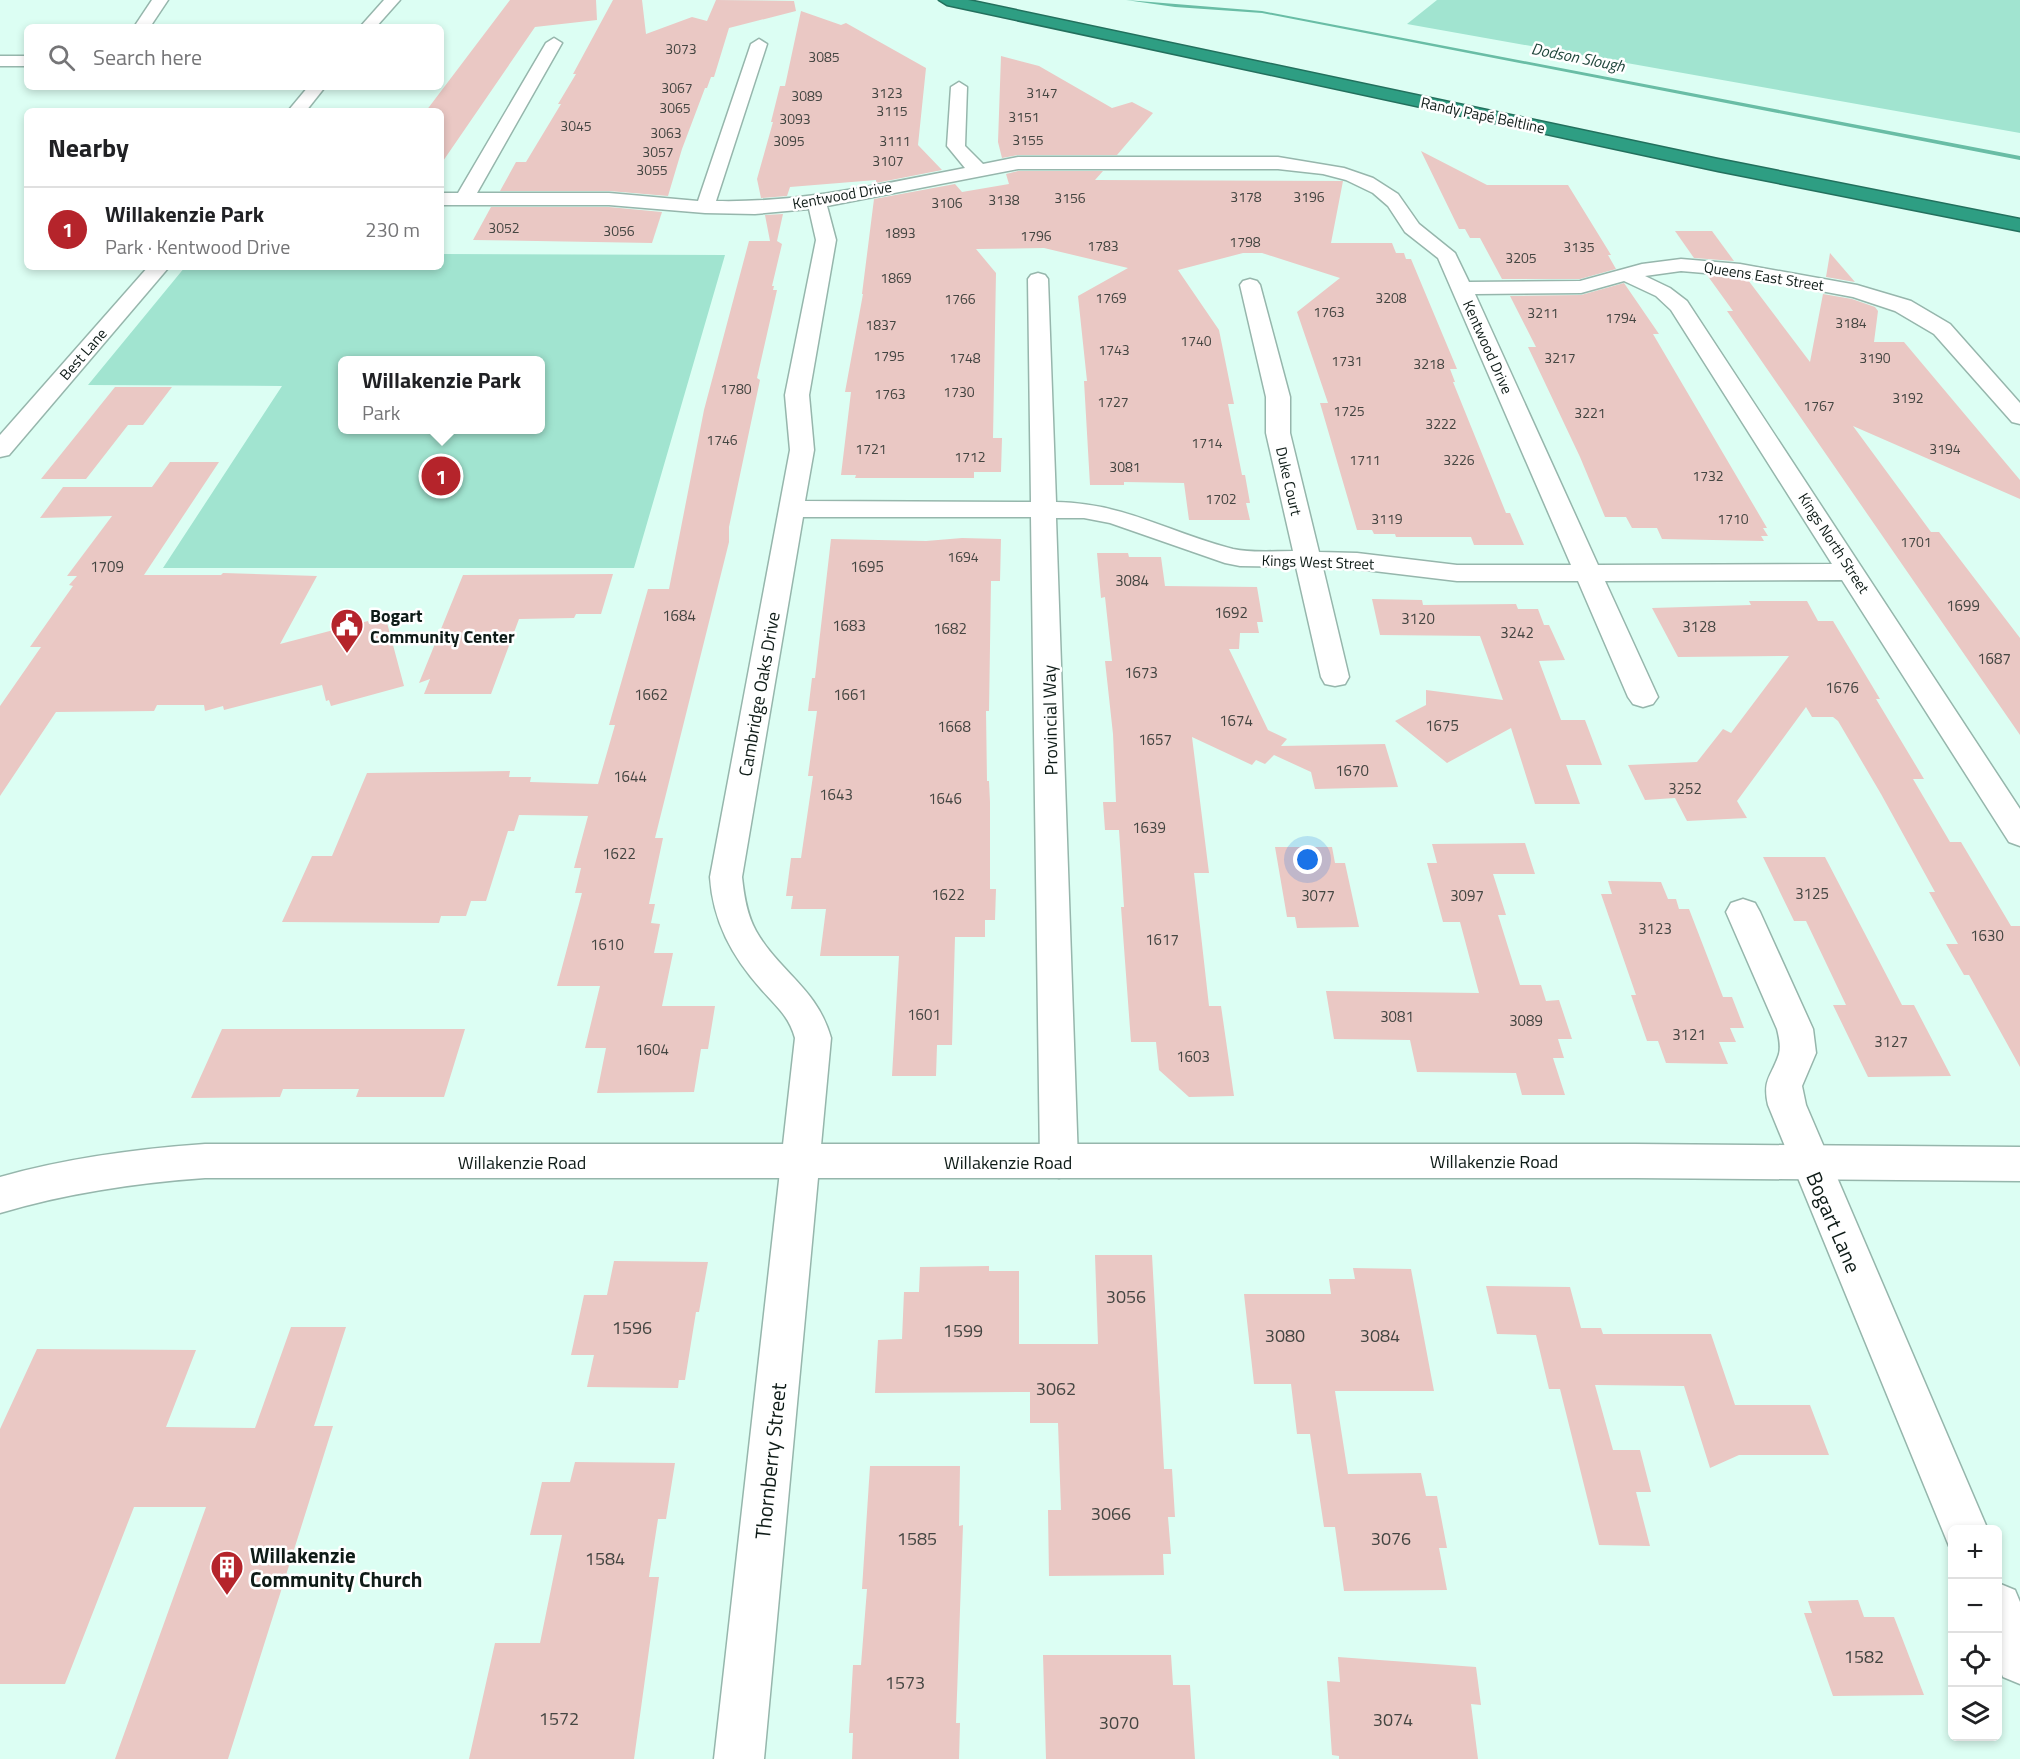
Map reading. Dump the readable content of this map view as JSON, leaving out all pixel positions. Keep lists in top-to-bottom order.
{
  "streets": {
    "highway": ["Randy Papé Beltline"],
    "street": [
      "Kentwood Drive",
      "Queens East Street",
      "Best Lane",
      "Duke Court",
      "Kings North Street",
      "Kings West Street",
      "Cambridge Oaks Drive",
      "Provincial Way",
      "Willakenzie Road",
      "Bogart Lane",
      "Thornberry Street"
    ]
  },
  "crossings": [
    ["Kentwood Drive", "Queens East Street"],
    ["Kentwood Drive", "Kings West Street"],
    ["Kentwood Drive", "Cambridge Oaks Drive"],
    ["Queens East Street", "Kings North Street"],
    ["Duke Court", "Kings West Street"],
    ["Kings North Street", "Kings West Street"],
    ["Kings West Street", "Cambridge Oaks Drive"],
    ["Kings West Street", "Provincial Way"],
    ["Cambridge Oaks Drive", "Willakenzie Road"],
    ["Cambridge Oaks Drive", "Thornberry Street"],
    ["Provincial Way", "Willakenzie Road"],
    ["Willakenzie Road", "Bogart Lane"],
    ["Willakenzie Road", "Thornberry Street"]
  ],
  "water": ["Dodson Slough"],
  "places": {
    "public building": ["Bogart Community Center"],
    "building": ["Willakenzie Community Church"]
  },
  "house_numbers": [
    "3073",
    "3085",
    "3067",
    "3123",
    "3147",
    "3089",
    "3065",
    "3115",
    "3151",
    "3093",
    "3045",
    "3063",
    "3155",
    "3095",
    "3111",
    "3057",
    "3107",
    "3055",
    "3178",
    "3196",
    "3156",
    "3138",
    "3106",
    "3052",
    "3056",
    "1893",
    "1796",
    "1798",
    "1783",
    "3135",
    "3205",
    "1869",
    "1769",
    "3208",
    "1766",
    "1763",
    "3211",
    "1794",
    "3184",
    "1837",
    "1740",
    "1743",
    "1795",
    "1748",
    "3217",
    "3190",
    "1731",
    "3218",
    "1780",
    "1730",
    "1763",
    "3192",
    "1727",
    "1767",
    "1725",
    "3221",
    "3222",
    "1746",
    "1714",
    "1721",
    "3194",
    "1712",
    "1711",
    "3226",
    "3081",
    "1732",
    "1702",
    "3119",
    "1710",
    "1701",
    "1694",
    "1709",
    "1695",
    "3084",
    "1699",
    "1692",
    "1684",
    "3120",
    "1683",
    "3128",
    "1682",
    "3242",
    "1687",
    "1673",
    "1676",
    "1662",
    "1661",
    "1674",
    "1675",
    "1668",
    "1657",
    "1670",
    "1644",
    "3252",
    "1643",
    "1646",
    "1639",
    "1622",
    "3125",
    "1622",
    "3077",
    "3097",
    "3123",
    "1630",
    "1617",
    "1610",
    "1601",
    "3081",
    "3089",
    "3121",
    "3127",
    "1604",
    "1603",
    "3056",
    "1596",
    "1599",
    "3080",
    "3084",
    "3062",
    "3066",
    "1585",
    "3076",
    "1584",
    "1582",
    "1573",
    "1572",
    "3074",
    "3070"
  ],
  "page": {
    "search": "Search here",
    "heading": "Nearby",
    "list": [
      {
        "mark": "1",
        "name": "Willakenzie Park",
        "note": "Park · Kentwood Drive",
        "value": "230 m"
      }
    ],
    "popup": ["Willakenzie Park", "Park"],
    "pins": "1",
    "map_buttons": ["+", "−"]
  }
}
